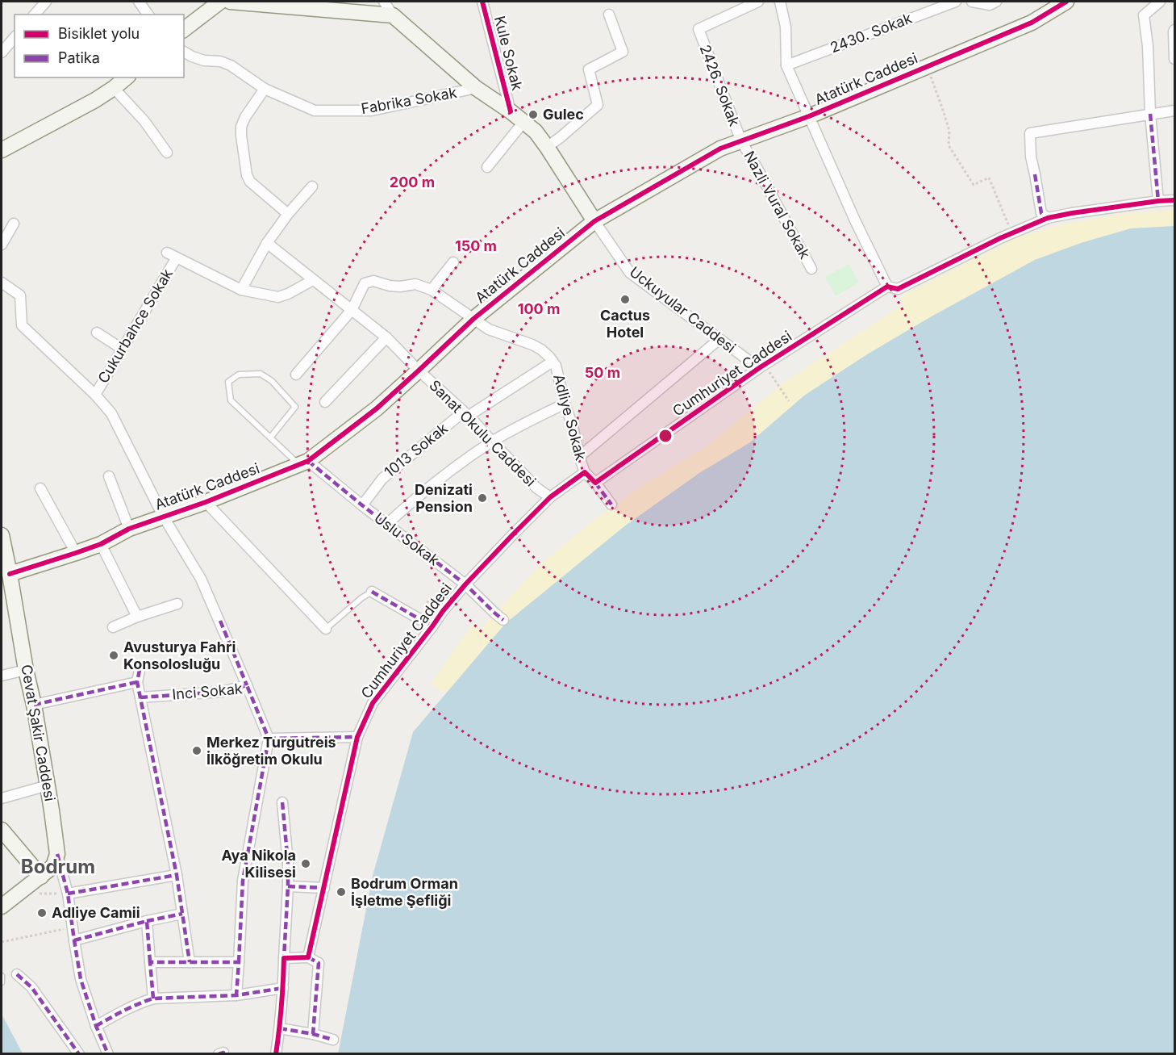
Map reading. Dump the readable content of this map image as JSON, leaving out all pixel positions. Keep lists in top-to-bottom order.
{
  "streets": {
    "street": [
      "2430. Sokak",
      "Kule Sokak",
      "Atatürk Caddesi",
      "2426. Sokak",
      "Fabrika Sokak",
      "Nazli Vural Sokak",
      "Uckuyular Caddesi",
      "Cukurbahce Sokak",
      "Cumhuriyet Caddesi",
      "Adliye Sokak",
      "Sanat Okulu Caddesi",
      "1013 Sokak",
      "Uslu Sokak",
      "Inci Sokak",
      "Cevat Şakir Caddesi"
    ]
  },
  "crossings": [
    ["Atatürk Caddesi", "2426. Sokak"],
    ["Atatürk Caddesi", "Nazli Vural Sokak"],
    ["Atatürk Caddesi", "Uckuyular Caddesi"],
    ["Atatürk Caddesi", "Adliye Sokak"],
    ["Atatürk Caddesi", "Sanat Okulu Caddesi"],
    ["Atatürk Caddesi", "Uslu Sokak"],
    ["Atatürk Caddesi", "Cevat Şakir Caddesi"],
    ["2426. Sokak", "Nazli Vural Sokak"],
    ["Uckuyular Caddesi", "Cumhuriyet Caddesi"],
    ["Cumhuriyet Caddesi", "Adliye Sokak"],
    ["Cumhuriyet Caddesi", "Sanat Okulu Caddesi"],
    ["Cumhuriyet Caddesi", "Uslu Sokak"],
    ["Adliye Sokak", "Sanat Okulu Caddesi"],
    ["Adliye Sokak", "1013 Sokak"],
    ["Sanat Okulu Caddesi", "1013 Sokak"],
    ["1013 Sokak", "Uslu Sokak"]
  ],
  "districts": ["Bodrum"],
  "places": [
    "Gulec",
    "Cactus Hotel",
    "Denizati Pension",
    "Avusturya Fahri Konsolosluğu",
    "Merkez Turgutreis İlköğretim Okulu",
    "Aya Nikola Kilisesi",
    "Bodrum Orman İşletme Şefliği",
    "Adliye Camii"
  ],
  "legend": ["Bisiklet yolu", "Patika"],
  "rings": [
    "200 m",
    "150 m",
    "100 m",
    "50 m"
  ]
}
